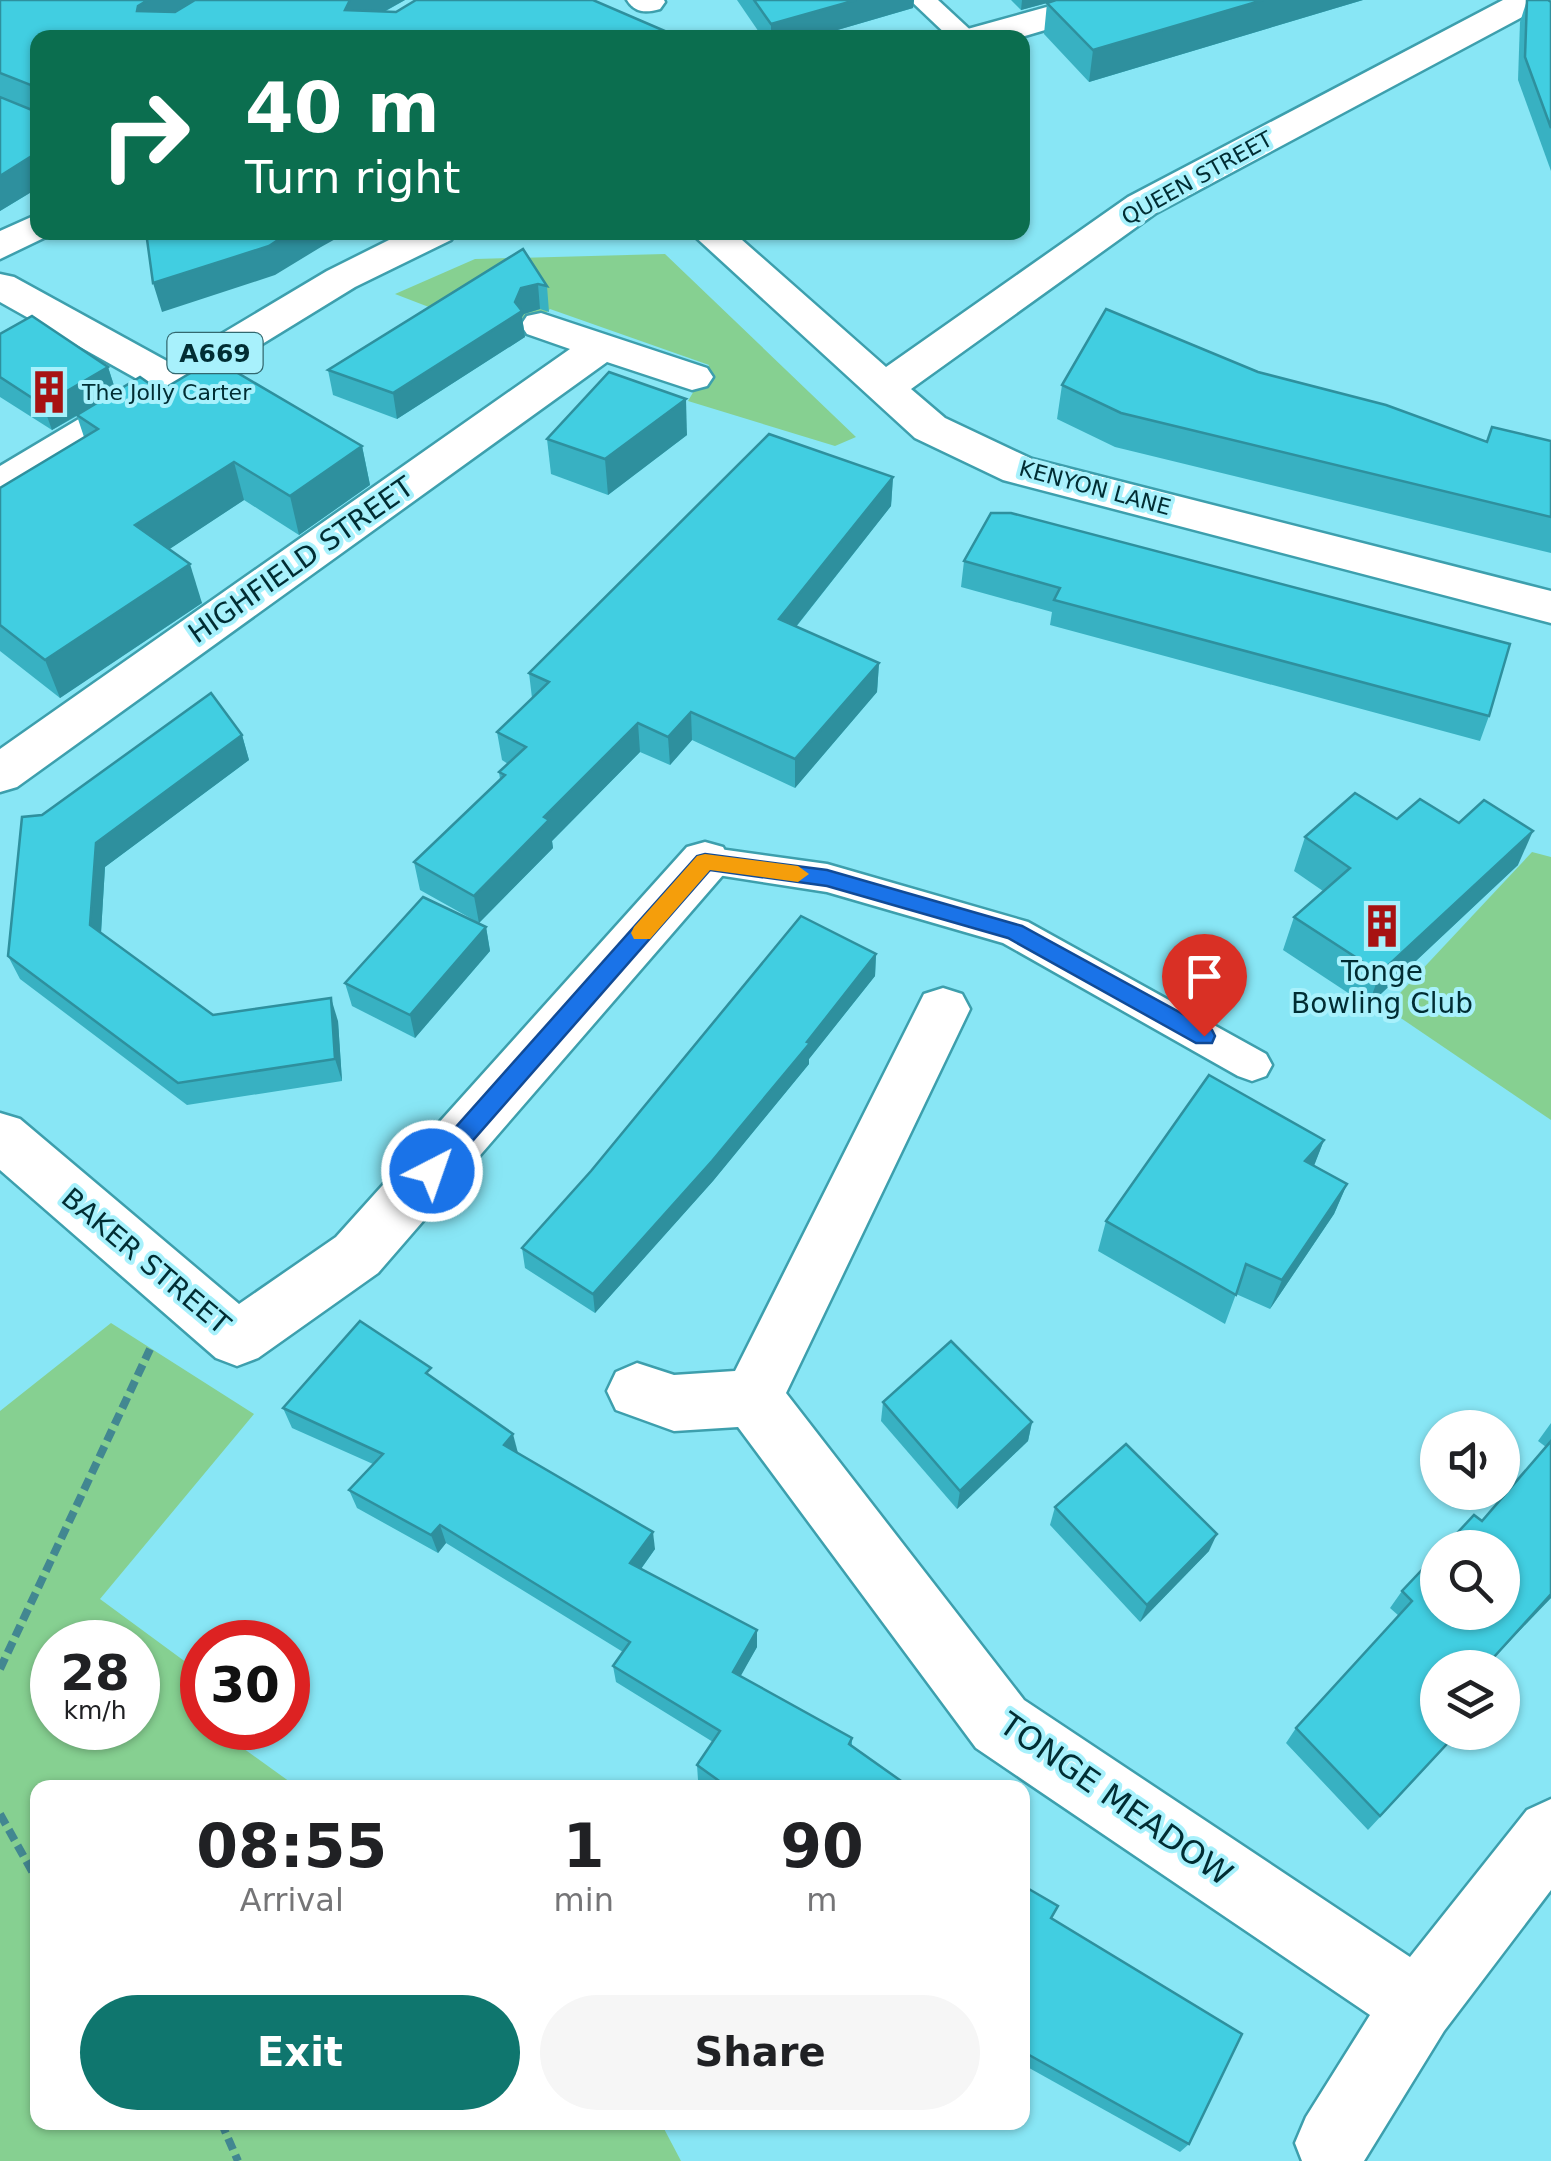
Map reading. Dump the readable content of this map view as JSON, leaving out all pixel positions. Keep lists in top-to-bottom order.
{
  "streets": {
    "street": [
      "QUEEN STREET",
      "A669",
      "KENYON LANE",
      "HIGHFIELD STREET",
      "BAKER STREET",
      "TONGE MEADOW"
    ]
  },
  "crossings": [
    ["QUEEN STREET", "KENYON LANE"]
  ],
  "places": {
    "building": ["The Jolly Carter", "Tonge Bowling Club"]
  },
  "page": {
    "turn": ["40 m", "Turn right"],
    "speed": "28 km/h",
    "limit": "30",
    "eta": [
      "08:55",
      "Arrival",
      "1",
      "min",
      "90",
      "m"
    ],
    "buttons": ["Exit", "Share"]
  }
}
